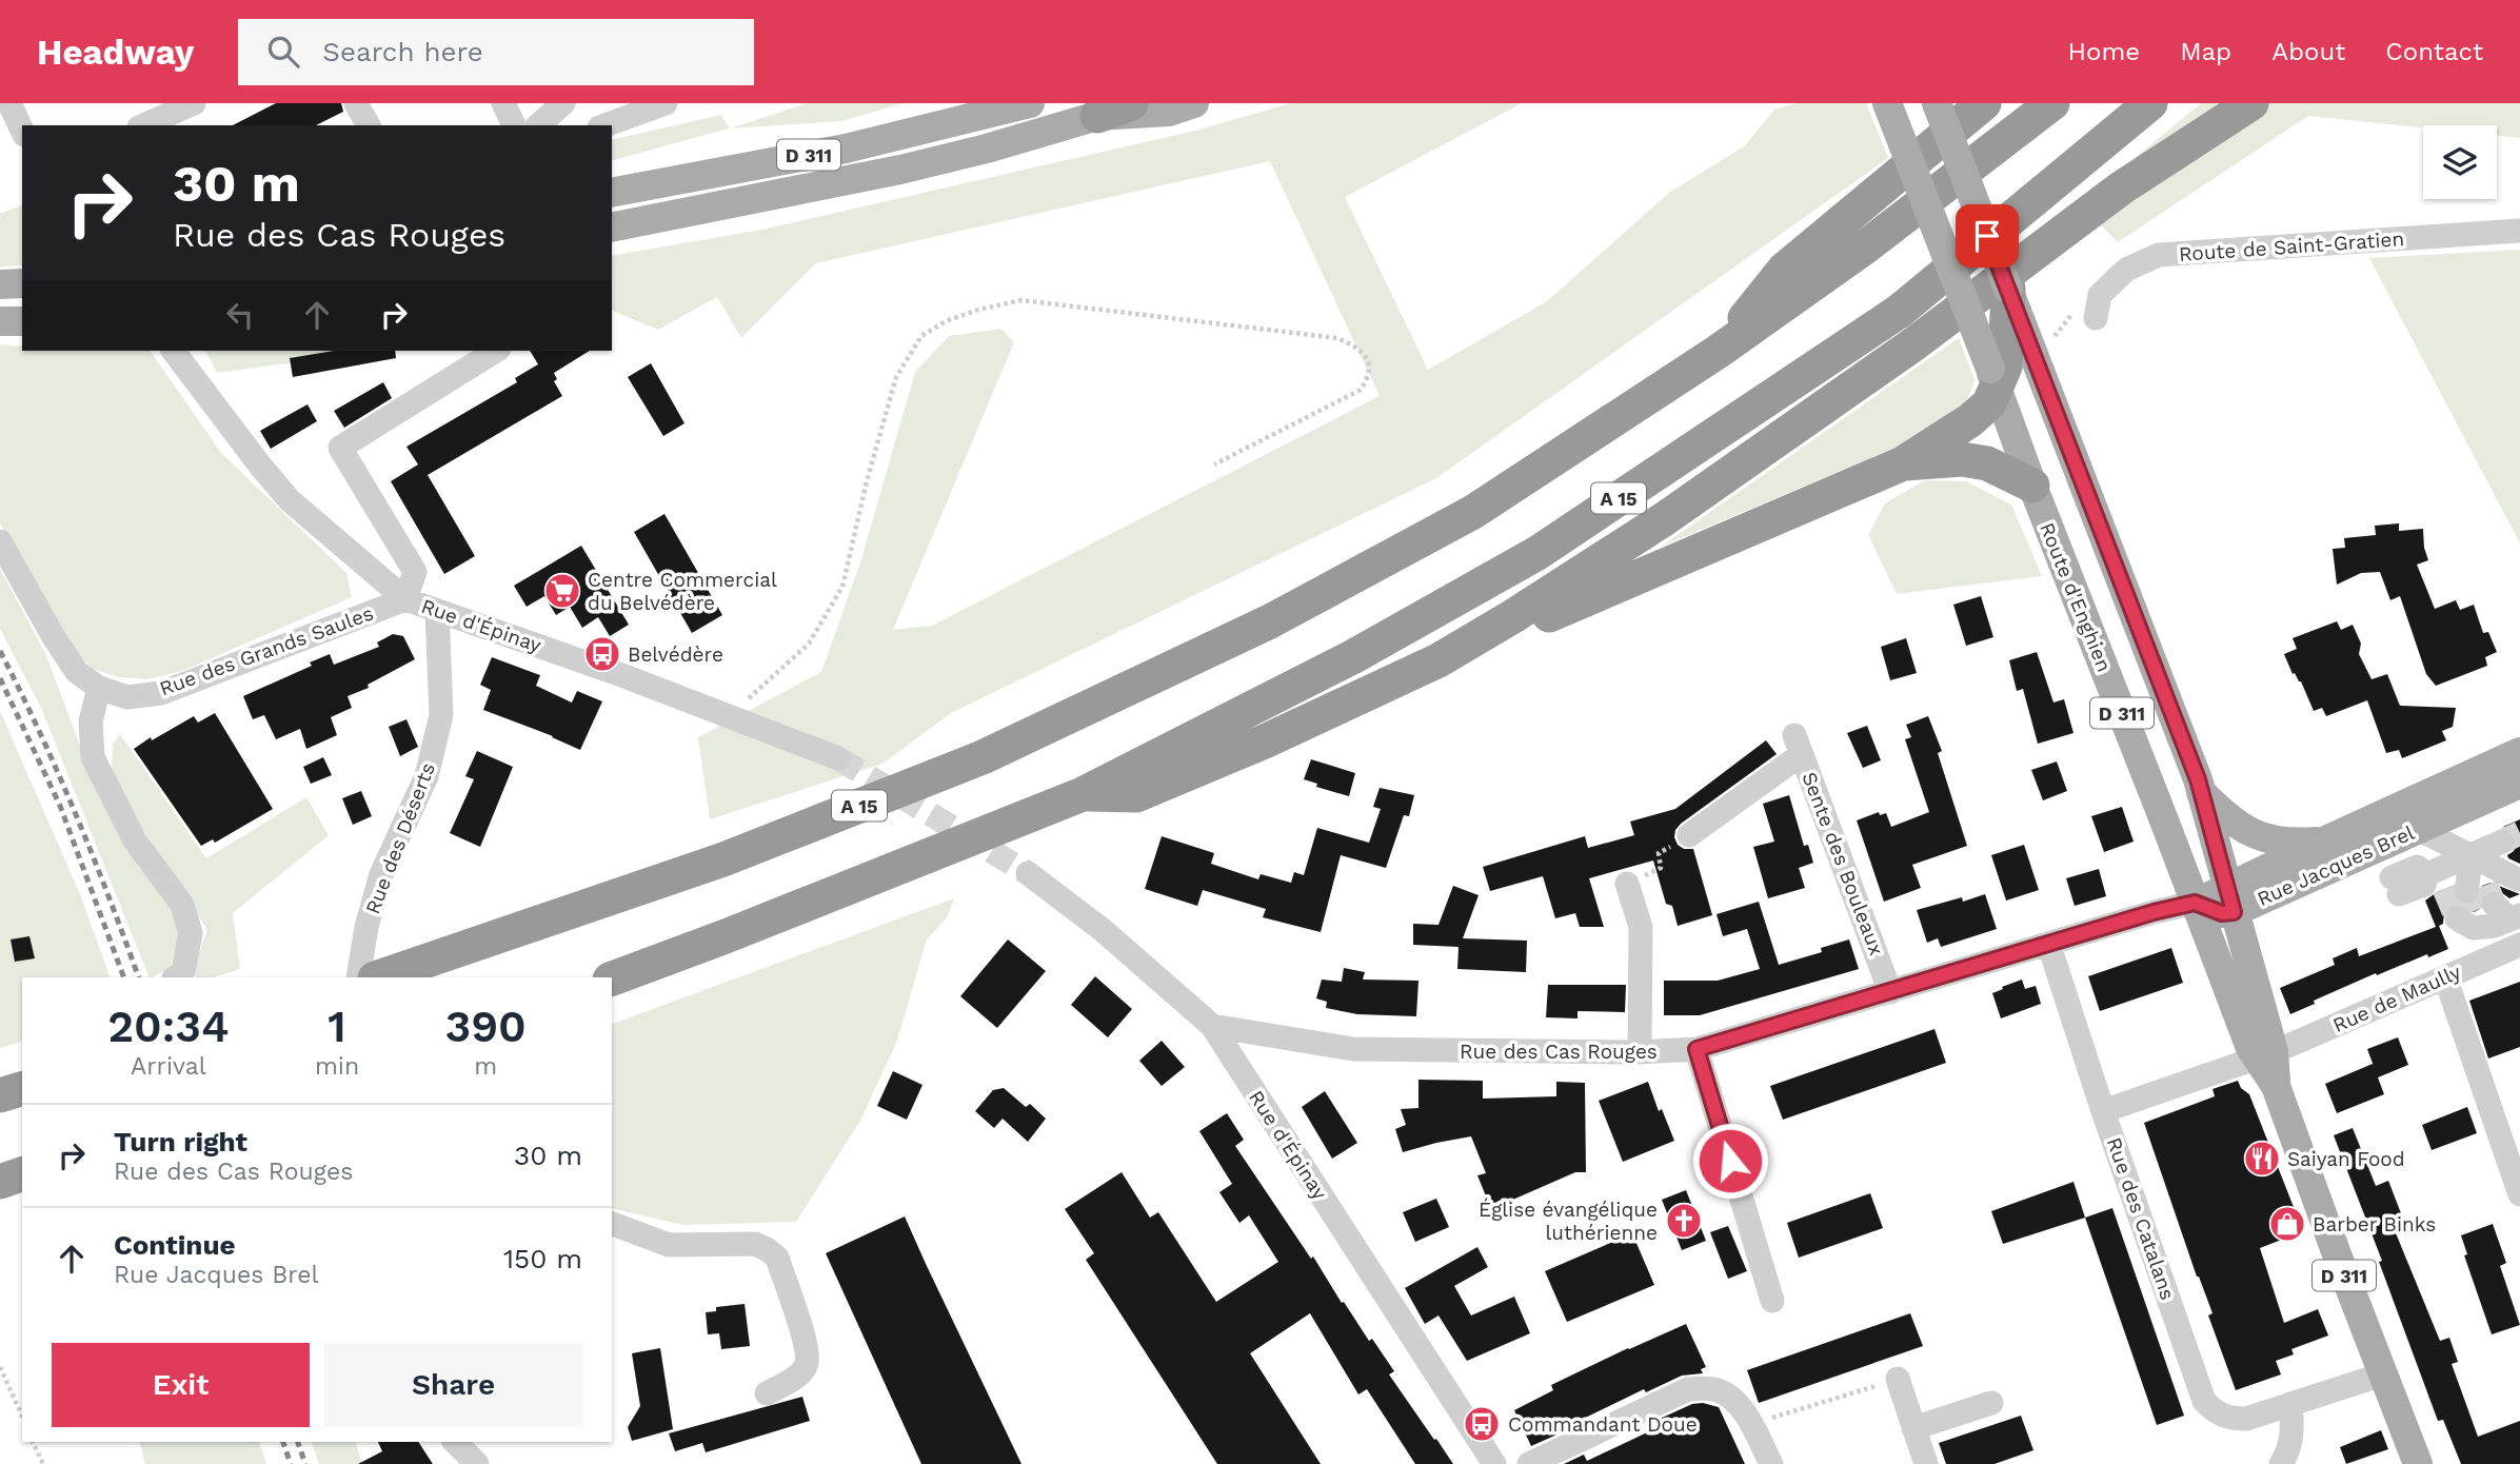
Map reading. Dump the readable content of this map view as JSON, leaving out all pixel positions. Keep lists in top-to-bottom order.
{
  "streets": {
    "highway": ["A 15"],
    "main road": ["D 311", "Route d'Enghien", "Rue Jacques Brel"],
    "street": [
      "Route de Saint-Gratien",
      "Rue d'Épinay",
      "Rue des Grands Saules",
      "Rue des Déserts",
      "Sente des Bouleaux",
      "Rue de Maully",
      "Rue des Cas Rouges",
      "Rue des Catalans"
    ]
  },
  "crossings": [
    ["Route d'Enghien", "Rue Jacques Brel"],
    ["Route d'Enghien", "Rue de Maully"],
    ["Route d'Enghien", "Rue des Cas Rouges"],
    ["Route d'Enghien", "Rue des Catalans"],
    ["Rue d'Épinay", "Rue des Grands Saules"],
    ["Rue d'Épinay", "Rue des Déserts"],
    ["Rue d'Épinay", "Rue des Cas Rouges"],
    ["Sente des Bouleaux", "Rue des Cas Rouges"],
    ["Rue Jacques Brel", "Rue des Cas Rouges"],
    ["Rue de Maully", "Rue des Catalans"],
    ["Rue des Cas Rouges", "Rue des Catalans"]
  ],
  "places": {
    "supermarket": ["Centre Commercial du Belvédère"],
    "bus stop": ["Belvédère", "Commandant Doue"],
    "restaurant": ["Saiyan Food"],
    "church": ["Église évangélique luthérienne"],
    "shop": ["Barber Binks"]
  },
  "page": {
    "header": "Headway",
    "search": "Search here",
    "nav": [
      "Home",
      "Map",
      "About",
      "Contact"
    ],
    "turn": ["30 m", "Rue des Cas Rouges"],
    "eta": [
      "20:34",
      "Arrival",
      "1",
      "min",
      "390",
      "m"
    ],
    "list": [
      {
        "name": "Turn right",
        "note": "Rue des Cas Rouges",
        "value": "30 m"
      },
      {
        "name": "Continue",
        "note": "Rue Jacques Brel",
        "value": "150 m"
      }
    ],
    "buttons": ["Exit", "Share"]
  }
}
